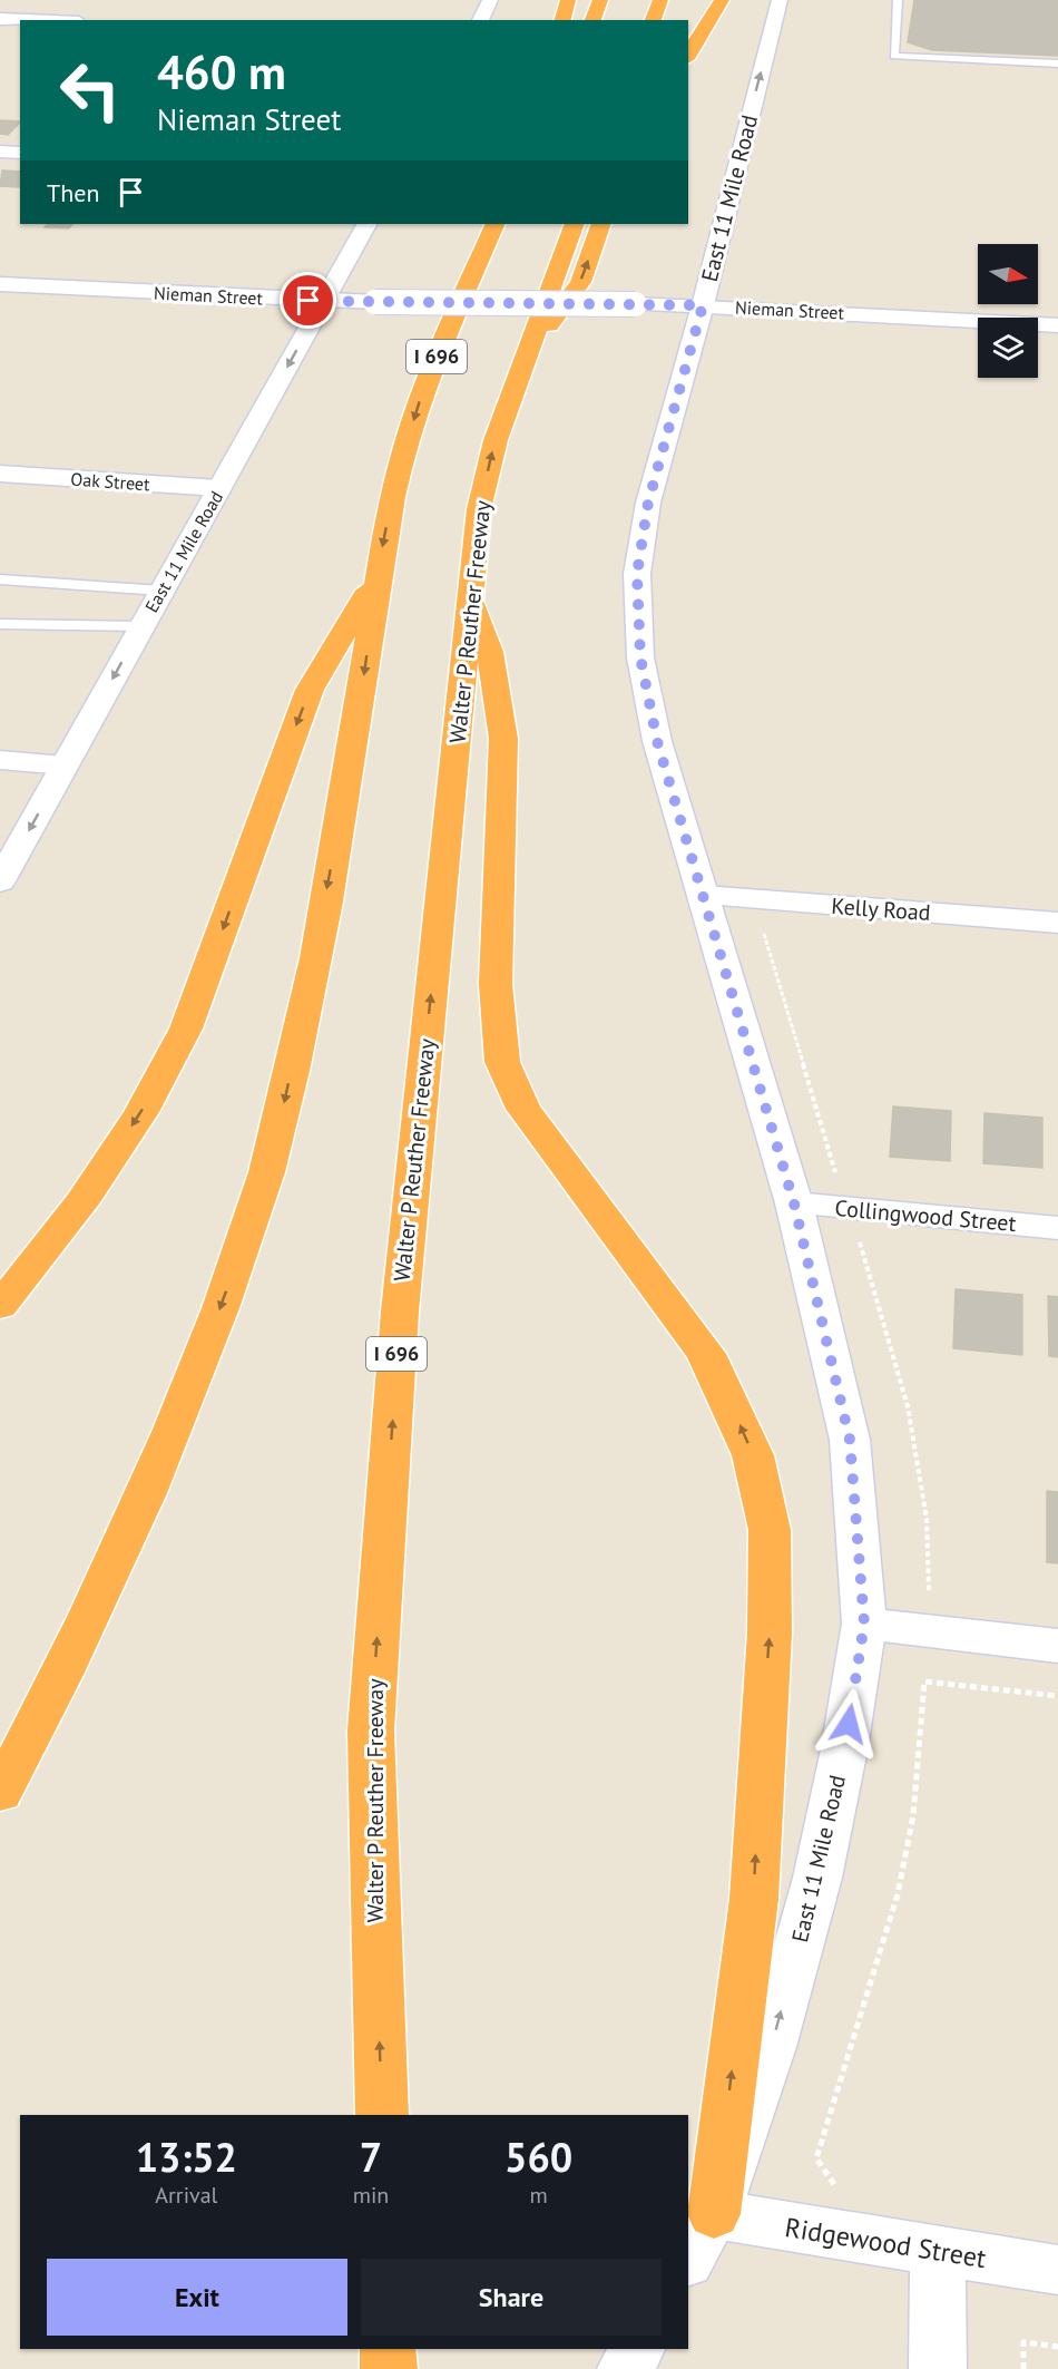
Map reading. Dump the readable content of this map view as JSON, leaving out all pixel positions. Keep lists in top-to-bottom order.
{
  "streets": {
    "highway": ["I 696", "Walter P Reuther Freeway"],
    "main road": [
      "East 11 Mile Road",
      "Nieman Street",
      "Oak Street",
      "Kelly Road",
      "Collingwood Street",
      "Ridgewood Street"
    ]
  },
  "crossings": [
    ["East 11 Mile Road", "Nieman Street"],
    ["East 11 Mile Road", "Oak Street"],
    ["East 11 Mile Road", "Kelly Road"],
    ["East 11 Mile Road", "Collingwood Street"],
    ["East 11 Mile Road", "Ridgewood Street"]
  ],
  "north": "right",
  "page": {
    "turn": ["460 m", "Nieman Street"],
    "then": "Then",
    "eta": [
      "13:52",
      "Arrival",
      "7",
      "min",
      "560",
      "m"
    ],
    "buttons": ["Exit", "Share"]
  }
}
